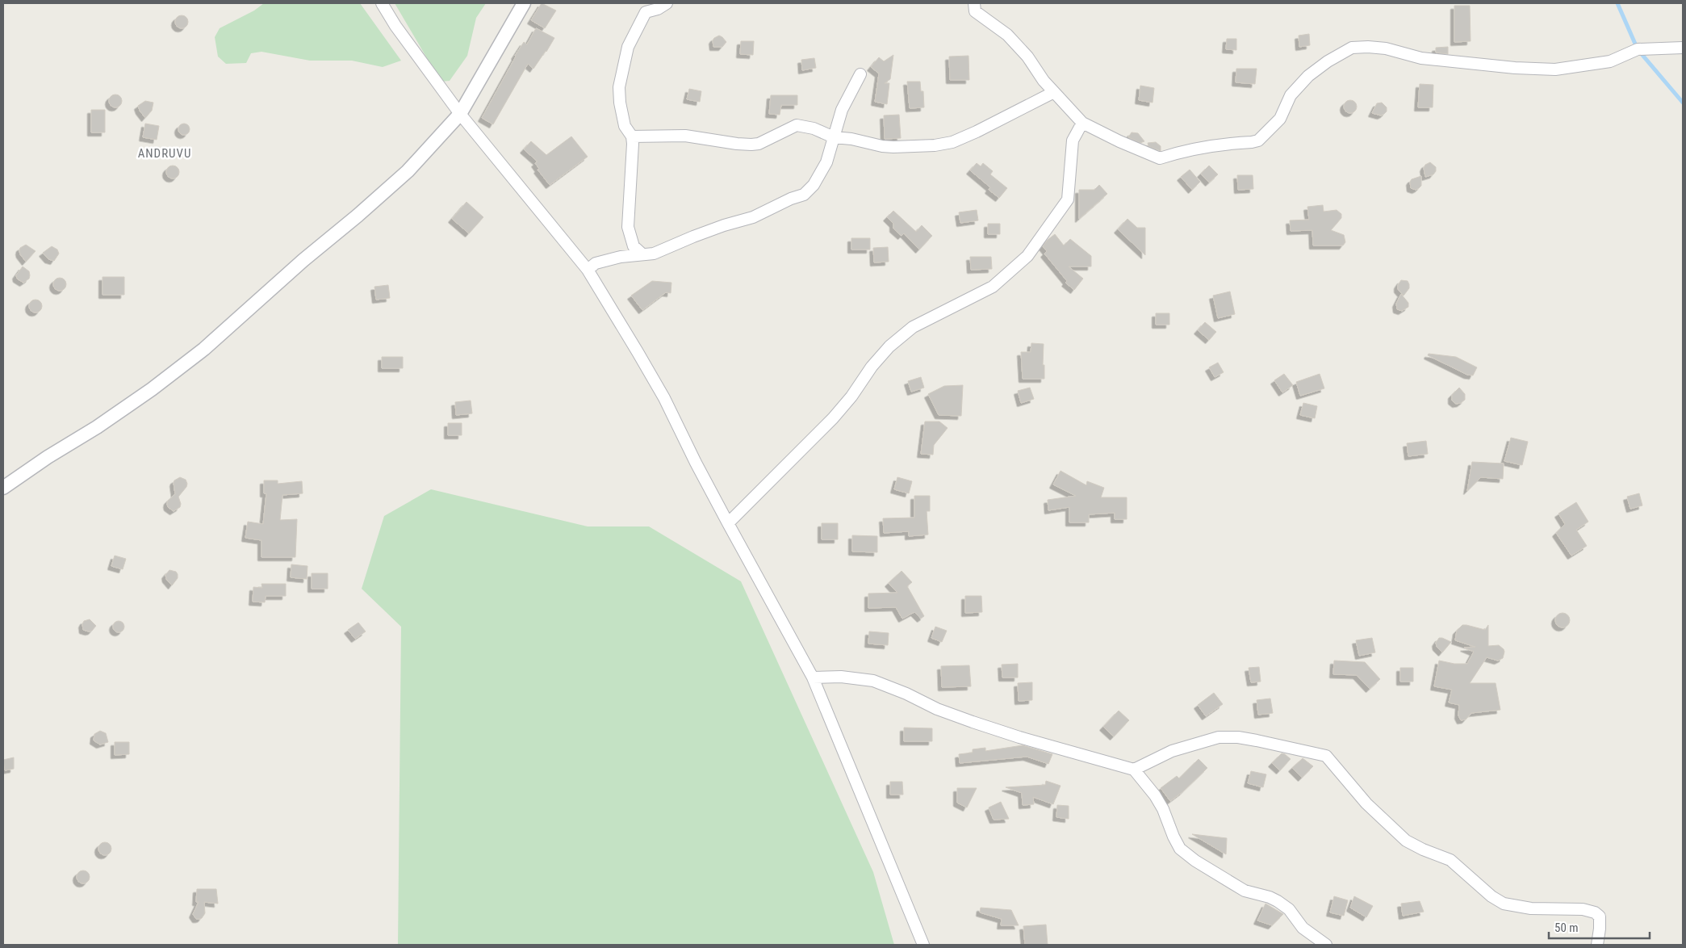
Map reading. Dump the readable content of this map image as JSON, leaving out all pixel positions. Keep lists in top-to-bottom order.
{
  "districts": ["ANDRUVU"],
  "scale_bar": "50 m"
}
